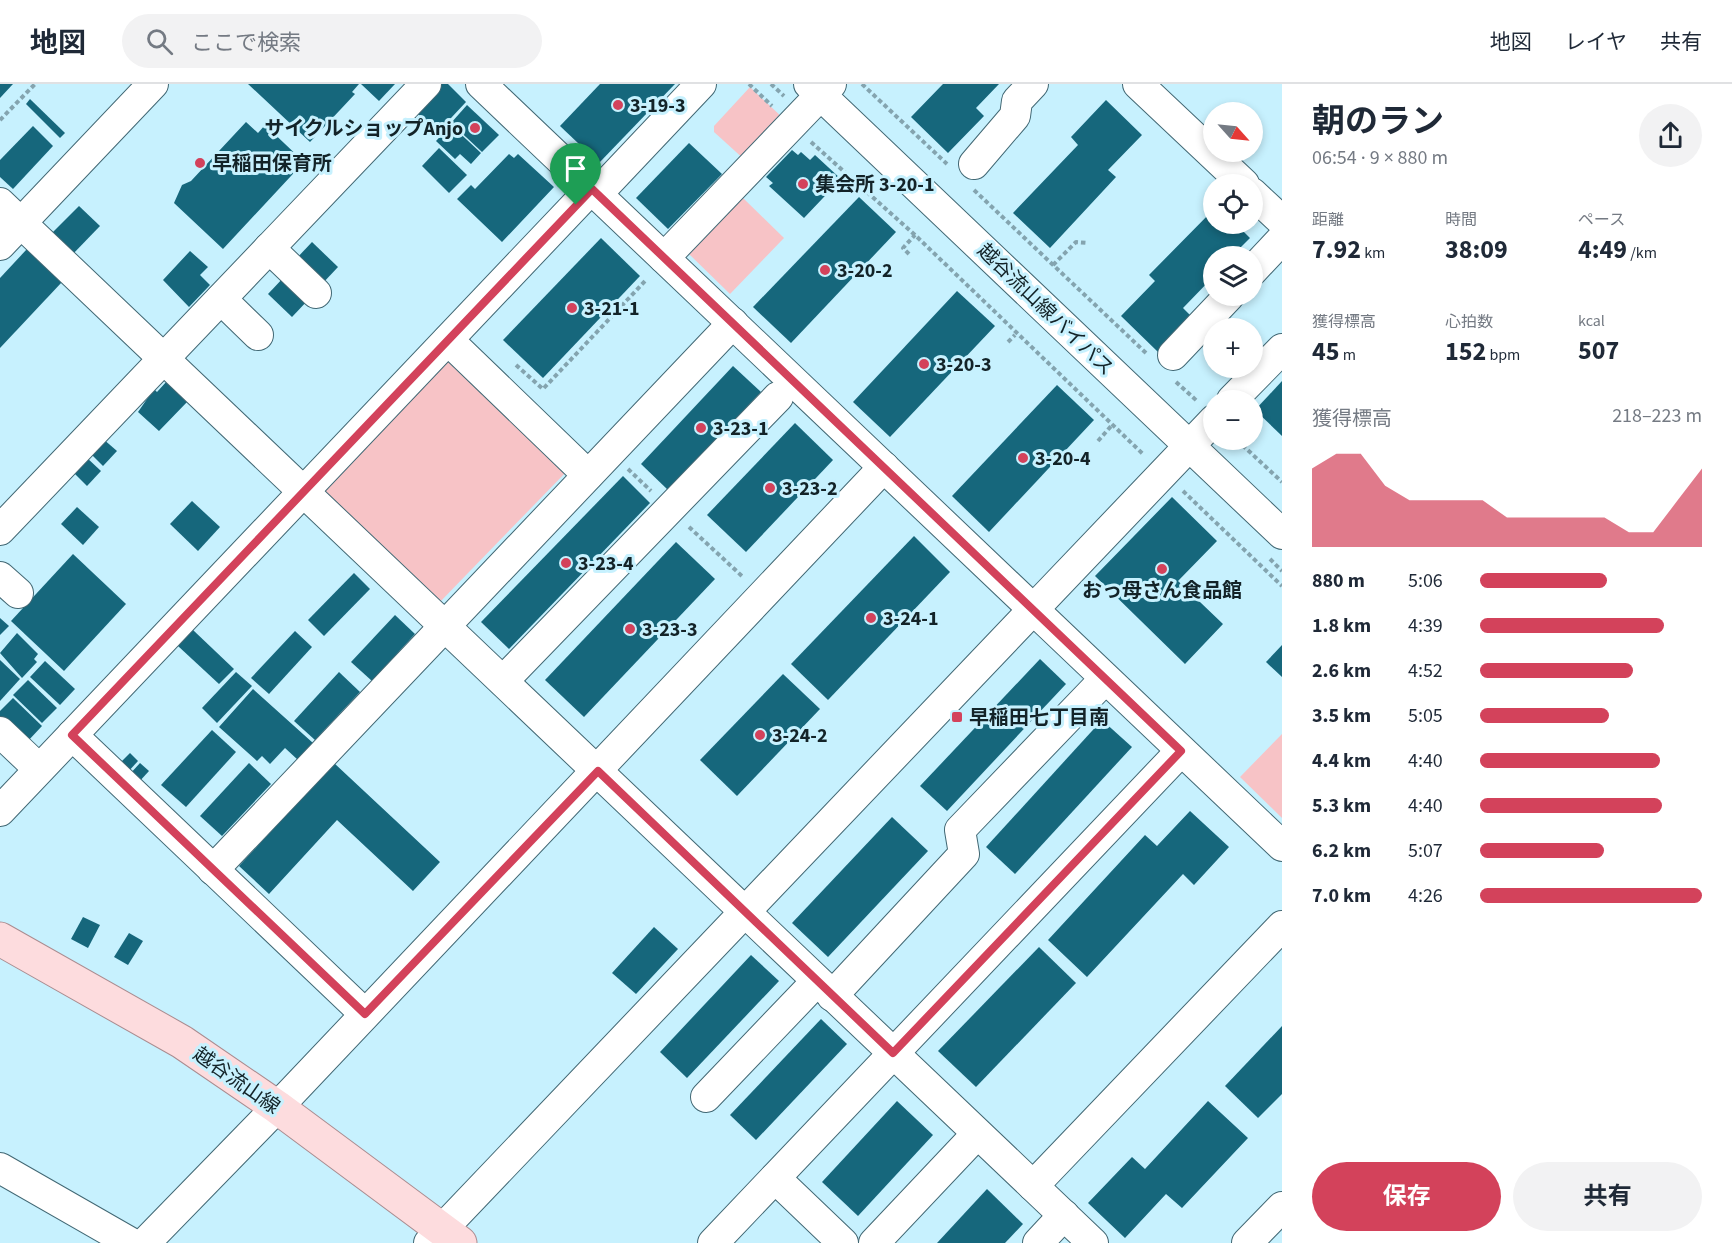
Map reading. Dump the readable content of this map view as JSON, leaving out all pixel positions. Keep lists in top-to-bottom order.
{
  "streets": {
    "main road": ["越谷流山線"],
    "street": ["越谷流山線バイパス"]
  },
  "places": {
    "other": [
      "3-19-3",
      "サイクルショップAnjo",
      "早稲田保育所",
      "集会所 3-20-1",
      "3-20-2",
      "3-21-1",
      "3-20-3",
      "3-23-1",
      "3-20-4",
      "3-23-2",
      "3-23-4",
      "おっ母さん食品館",
      "3-24-1",
      "3-23-3",
      "3-24-2"
    ],
    "transit": ["早稲田七丁目南"]
  },
  "north": "bottom right",
  "page": {
    "header": "地図",
    "search": "ここで検索",
    "nav": ["地図", "レイヤ", "共有"],
    "heading": ["朝のラン", "06:54 · 9 × 880 m"],
    "map_buttons": ["+", "−"],
    "stats": [
      ["距離", "7.92 km"],
      ["時間", "38:09"],
      ["ペース", "4:49 /km"],
      ["獲得標高", "45 m"],
      ["心拍数", "152 bpm"],
      ["kcal", "507"]
    ],
    "chart": ["獲得標高", "218–223 m"],
    "list": [
      {
        "name": "880 m",
        "note": "5:06"
      },
      {
        "name": "1.8 km",
        "note": "4:39"
      },
      {
        "name": "2.6 km",
        "note": "4:52"
      },
      {
        "name": "3.5 km",
        "note": "5:05"
      },
      {
        "name": "4.4 km",
        "note": "4:40"
      },
      {
        "name": "5.3 km",
        "note": "4:40"
      },
      {
        "name": "6.2 km",
        "note": "5:07"
      },
      {
        "name": "7.0 km",
        "note": "4:26"
      }
    ],
    "buttons": ["保存", "共有"]
  }
}
